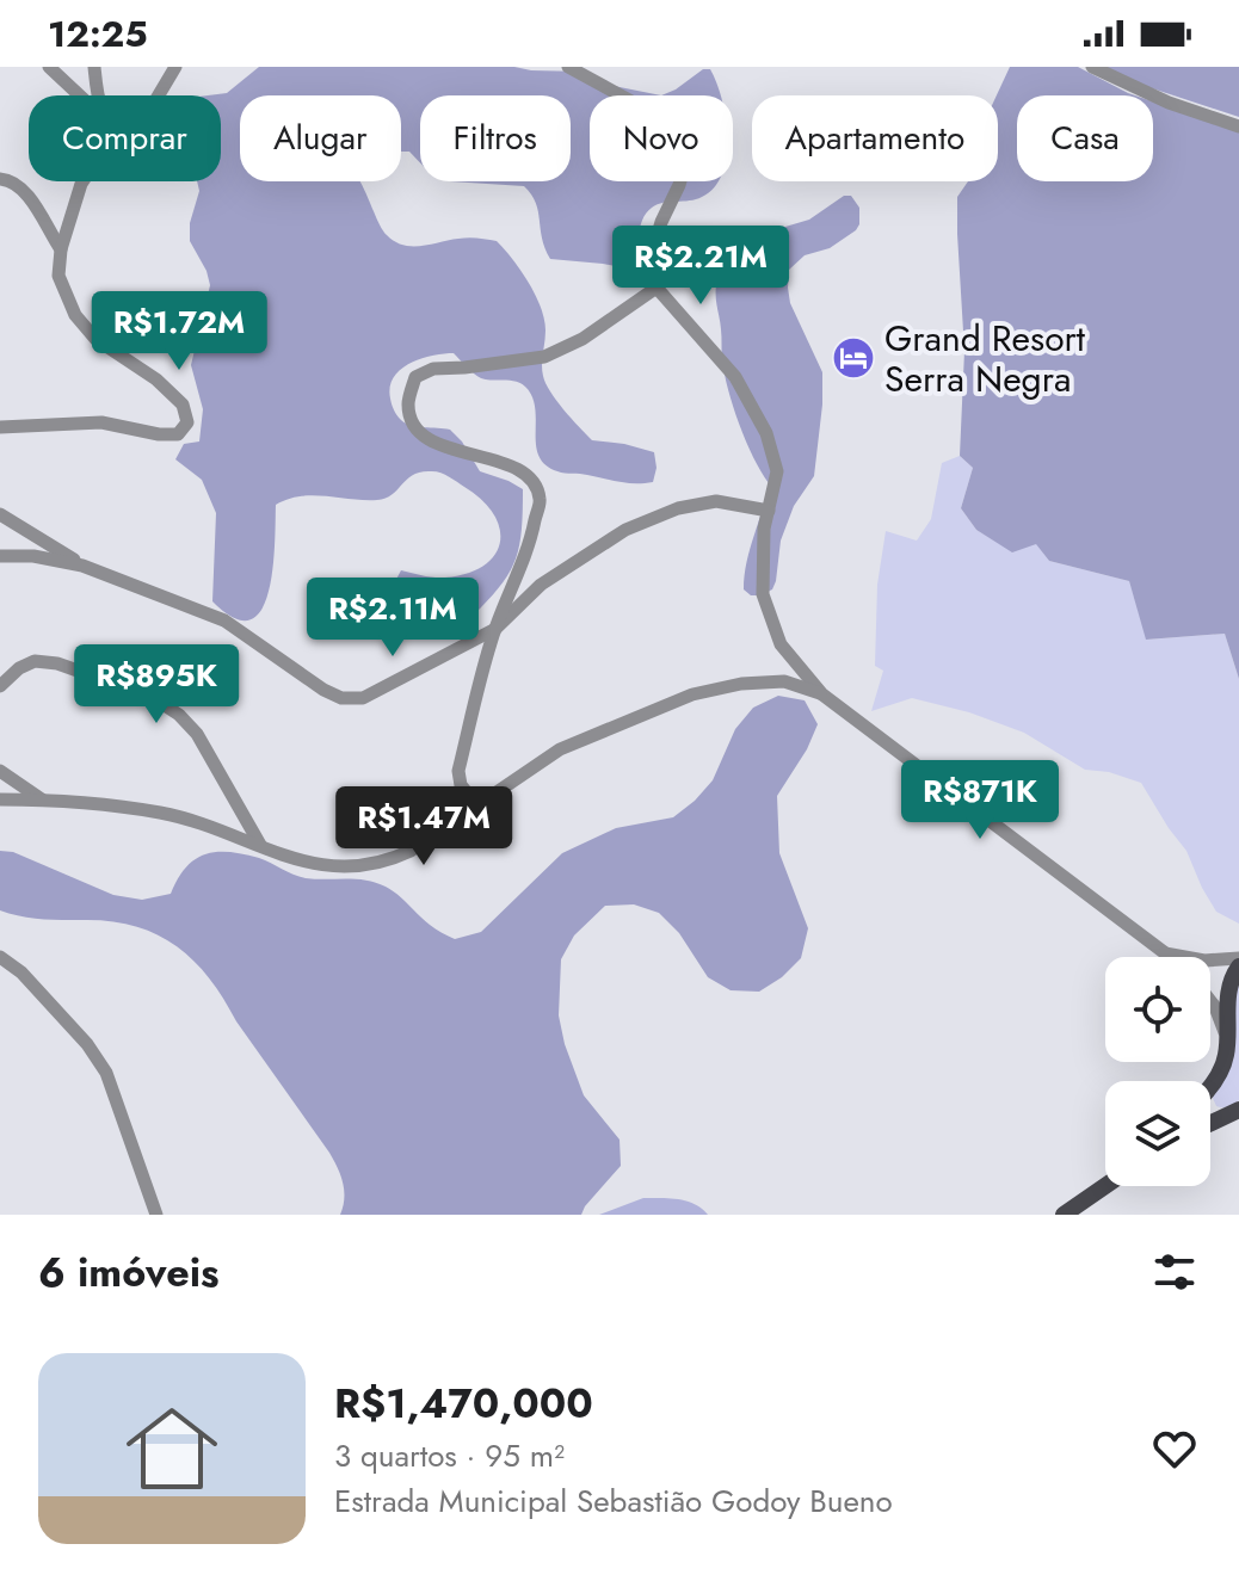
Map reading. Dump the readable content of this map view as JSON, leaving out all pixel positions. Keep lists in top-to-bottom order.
{
  "places": {
    "hotel": ["Grand Resort Serra Negra"]
  },
  "page": {
    "status": "12:25",
    "chip": [
      "Comprar",
      "Alugar",
      "Filtros",
      "Novo",
      "Apartamento",
      "Casa"
    ],
    "price": [
      "R$2.21M",
      "R$1.72M",
      "R$2.11M",
      "R$895K",
      "R$871K",
      "R$1.47M"
    ],
    "heading": "6 imóveis",
    "list": [
      {
        "name": "R$1,470,000",
        "note": "3 quartos · 95 m² · Estrada Municipal Sebastião Godoy Bueno"
      }
    ]
  }
}
